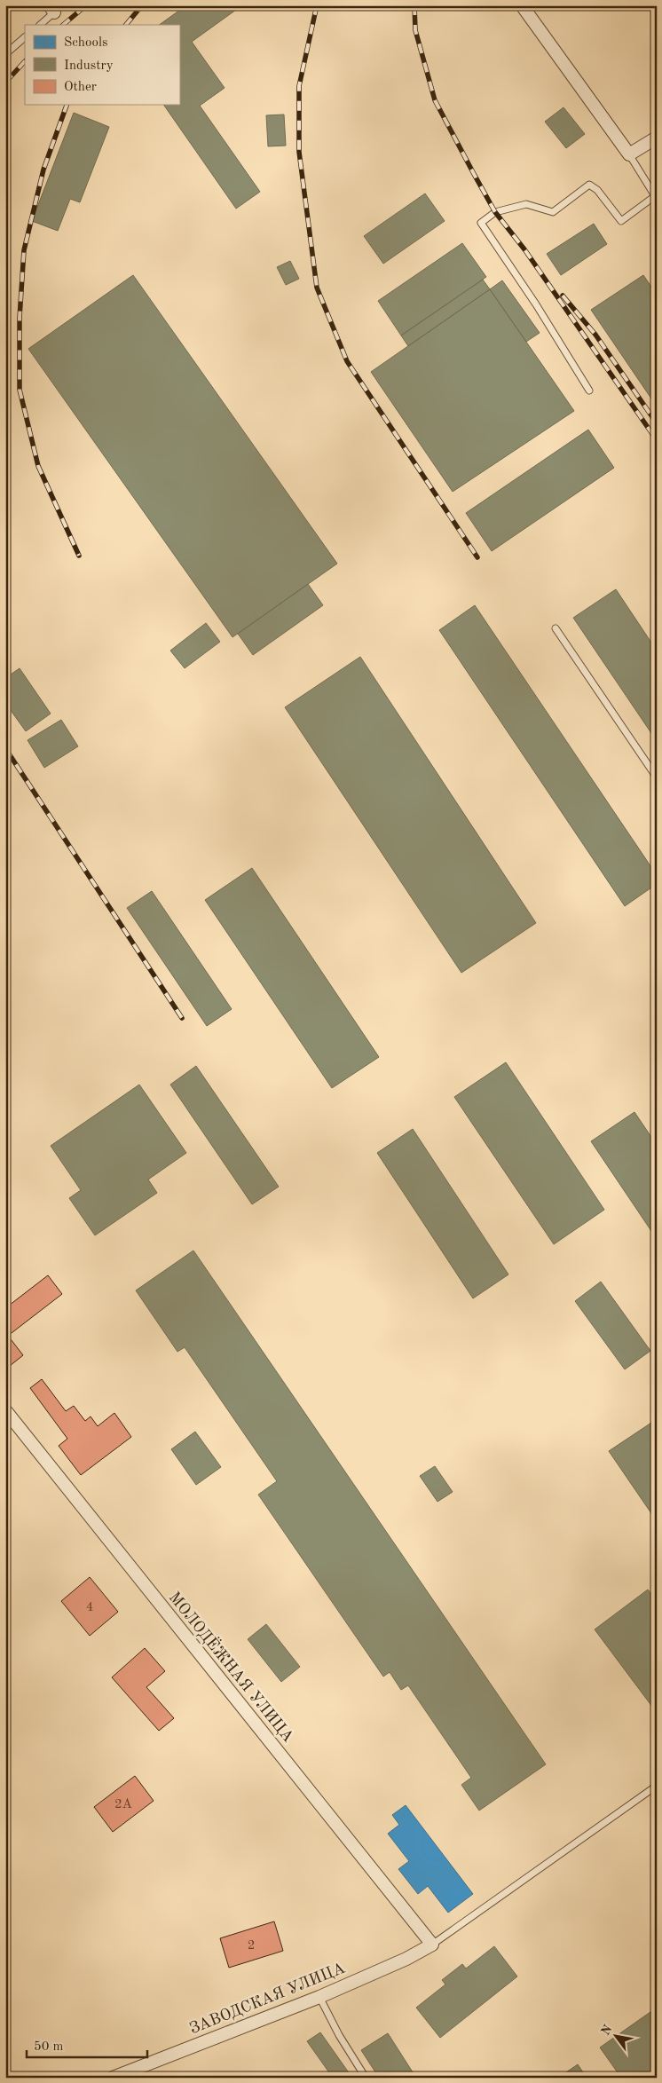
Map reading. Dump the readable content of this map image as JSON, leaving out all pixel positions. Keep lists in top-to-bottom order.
{
  "streets": {
    "street": ["МОЛОДЁЖНАЯ УЛИЦА", "ЗАВОДСКАЯ УЛИЦА"]
  },
  "crossings": [
    ["МОЛОДЁЖНАЯ УЛИЦА", "ЗАВОДСКАЯ УЛИЦА"]
  ],
  "house_numbers": ["4", "2А", "2"],
  "legend": ["Schools", "Industry", "Other"],
  "scale_bar": "50 m",
  "north": "top left"
}
